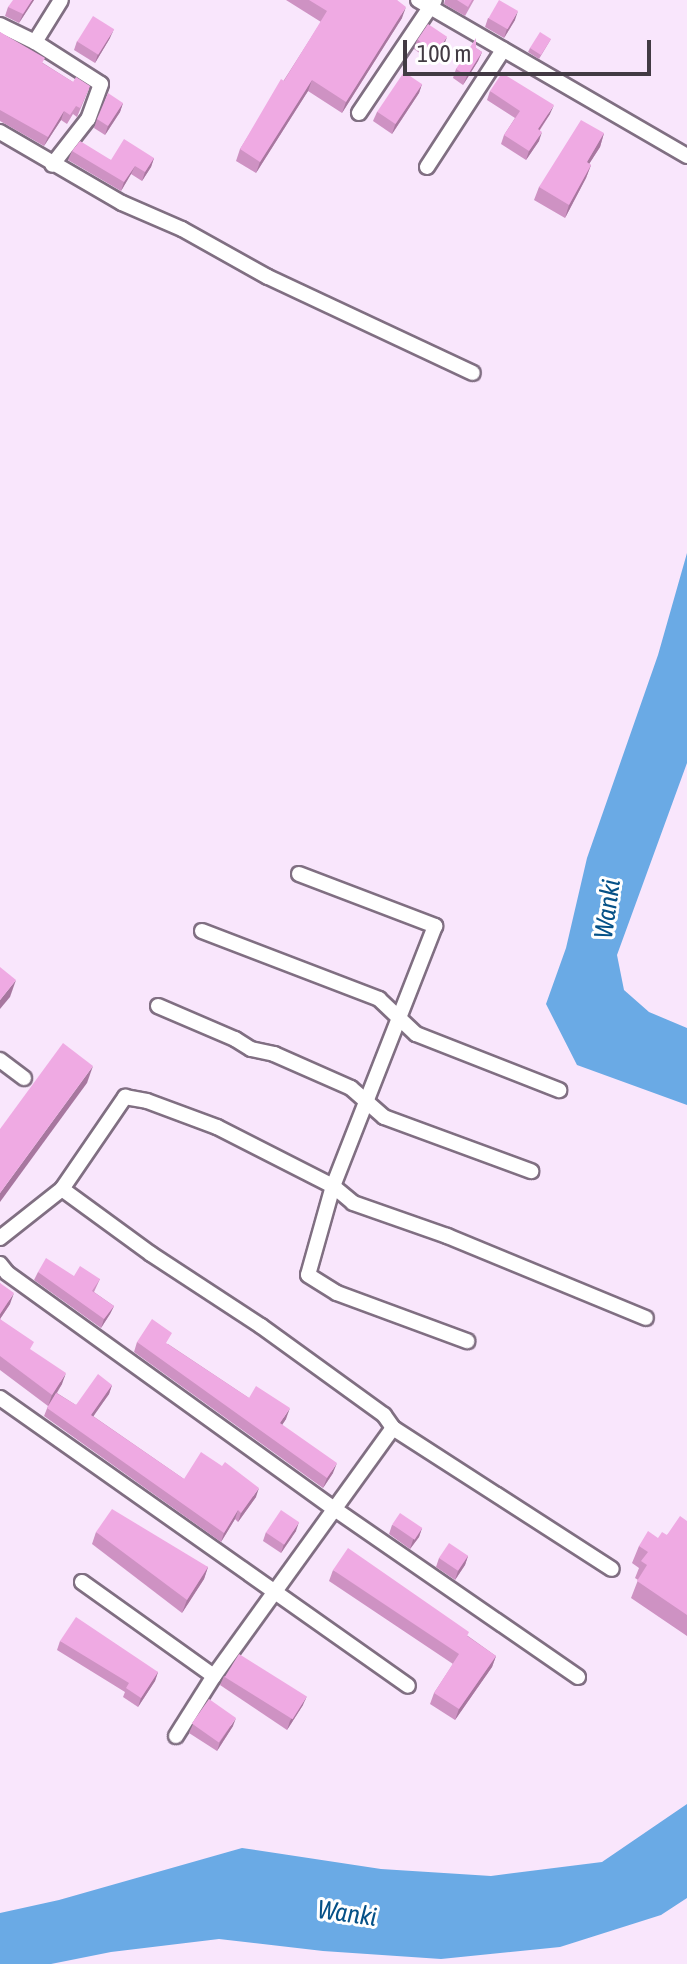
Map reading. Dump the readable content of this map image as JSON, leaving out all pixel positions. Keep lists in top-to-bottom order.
{
  "water": ["Wanki"],
  "scale_bar": "100 m"
}
